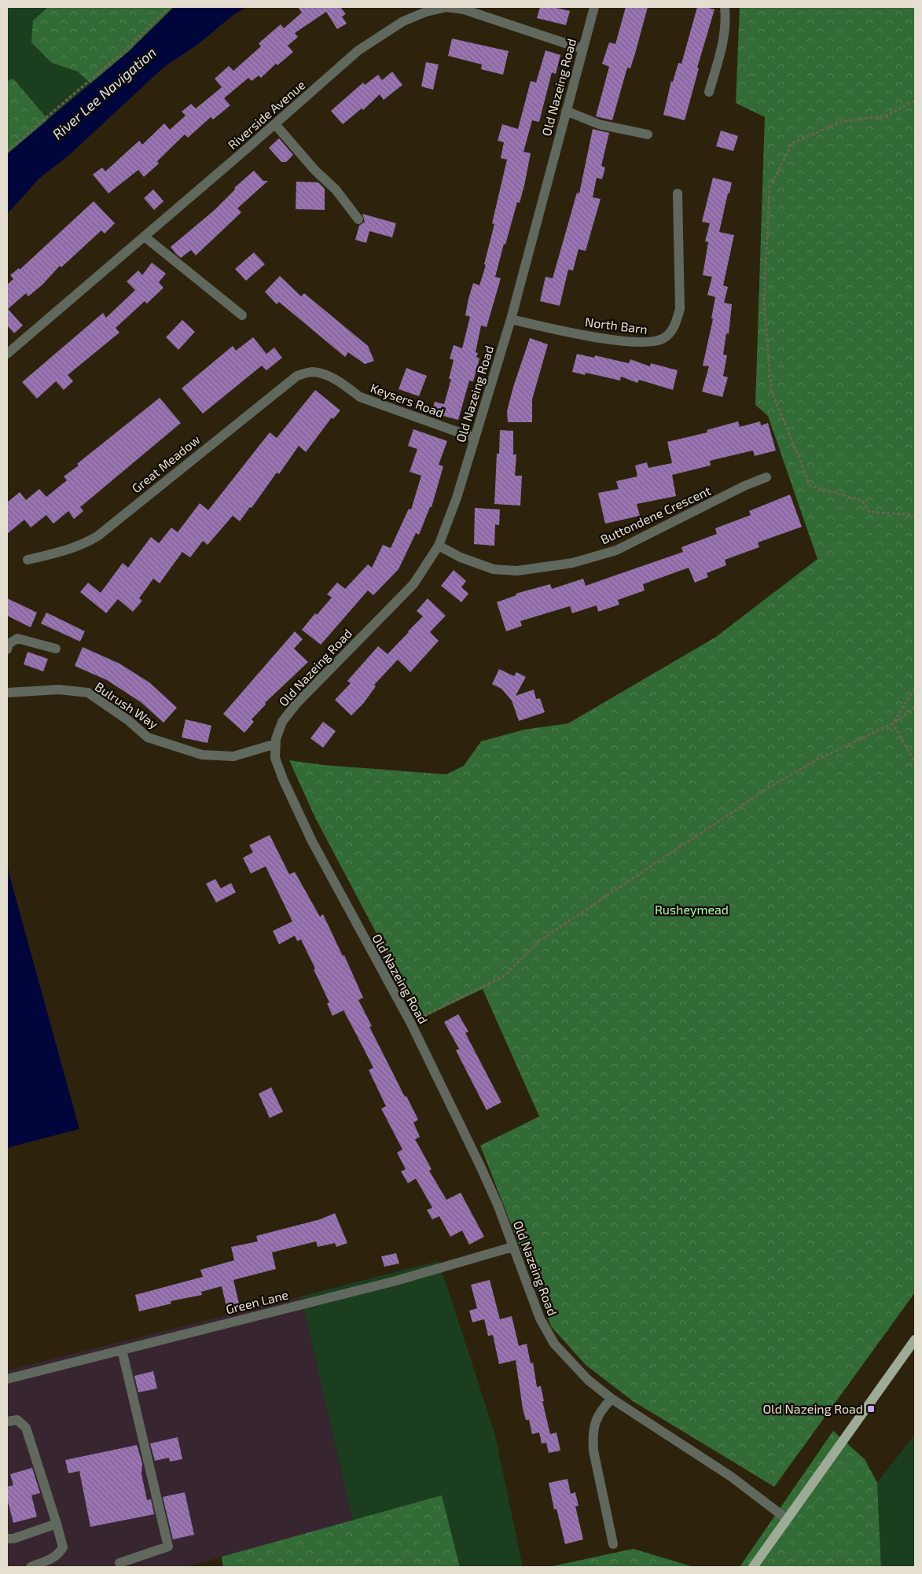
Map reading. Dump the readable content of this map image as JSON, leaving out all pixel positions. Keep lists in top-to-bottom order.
{
  "streets": {
    "street": [
      "Old Nazeing Road",
      "Riverside Avenue",
      "North Barn",
      "Keysers Road",
      "Great Meadow",
      "Buttondene Crescent",
      "Bulrush Way",
      "Green Lane"
    ]
  },
  "crossings": [
    ["Old Nazeing Road", "Riverside Avenue"],
    ["Old Nazeing Road", "North Barn"],
    ["Old Nazeing Road", "Keysers Road"],
    ["Old Nazeing Road", "Buttondene Crescent"],
    ["Old Nazeing Road", "Bulrush Way"],
    ["Old Nazeing Road", "Green Lane"],
    ["Keysers Road", "Great Meadow"]
  ],
  "water": ["River Lee Navigation"],
  "parks": ["Rusheymead"],
  "places": {
    "transit": ["Old Nazeing Road"]
  }
}
